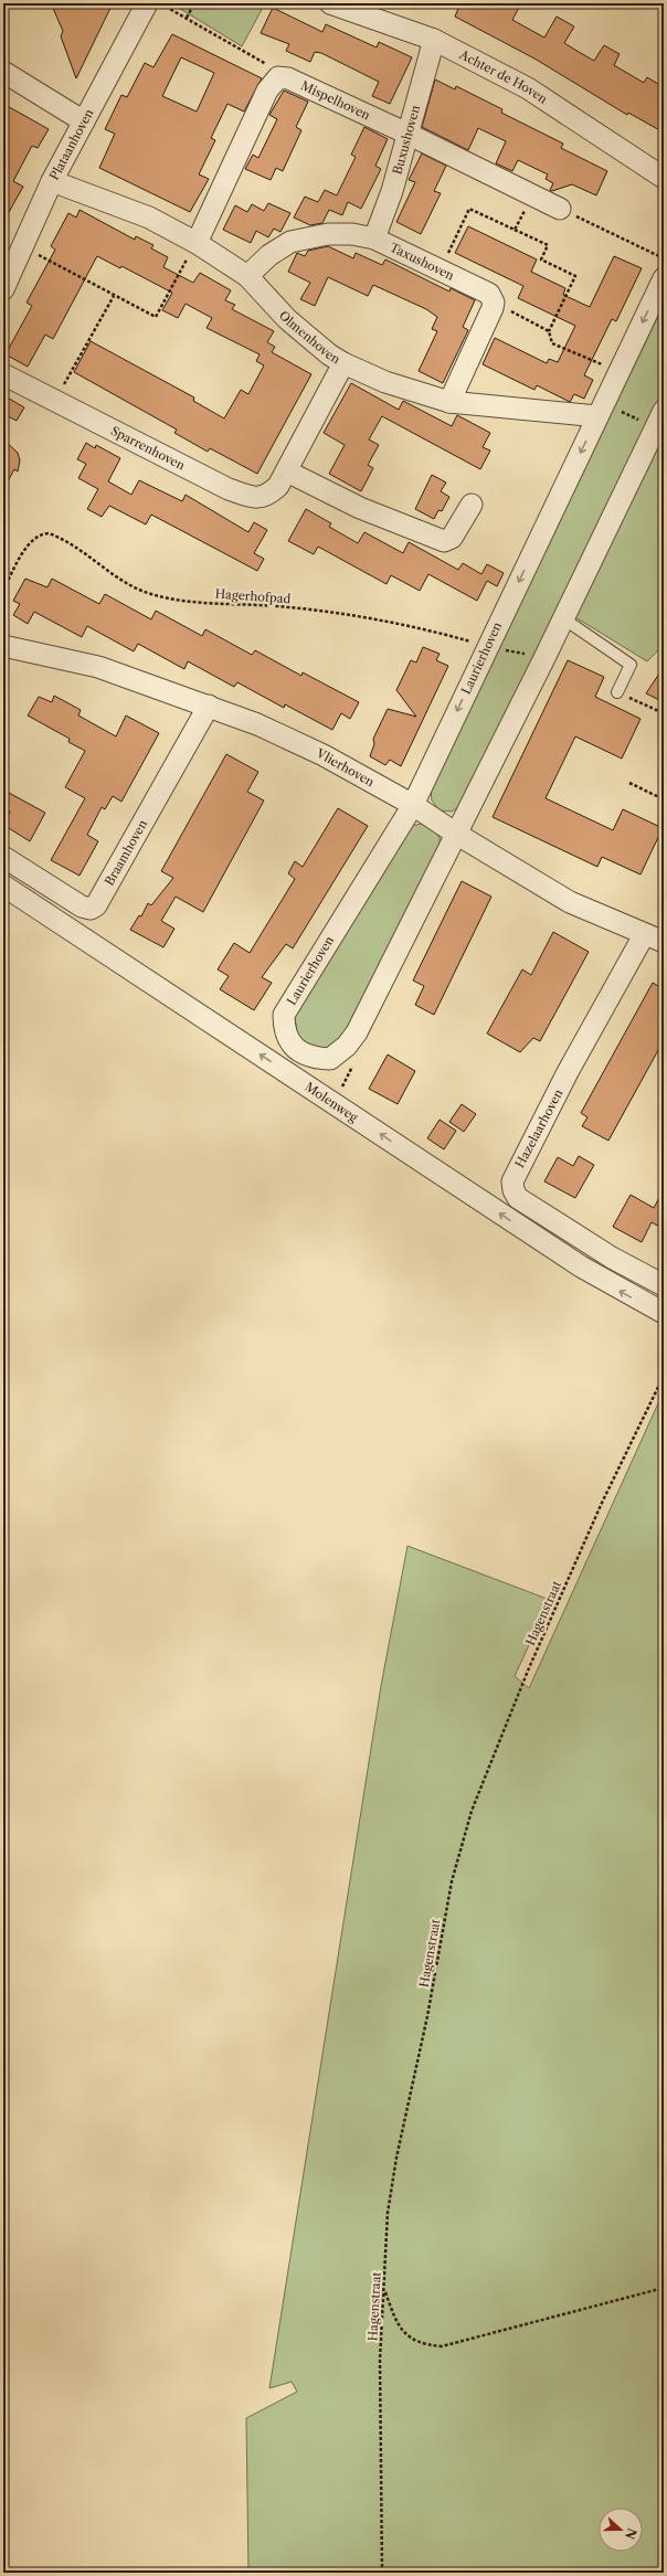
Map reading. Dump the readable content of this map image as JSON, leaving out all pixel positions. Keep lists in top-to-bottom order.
{
  "streets": {
    "street": [
      "Achter de Hoven",
      "Mispelhoven",
      "Buxushoven",
      "Plataanhoven",
      "Taxushoven",
      "Olmenhoven",
      "Sparrenhoven",
      "Laurierhoven",
      "Vlierhoven",
      "Braamhoven",
      "Molenweg",
      "Hazelaarhoven"
    ],
    "path": ["Hagerhofpad", "Hagenstraat"]
  },
  "crossings": [
    ["Achter de Hoven", "Buxushoven"],
    ["Mispelhoven", "Buxushoven"],
    ["Buxushoven", "Taxushoven"],
    ["Plataanhoven", "Olmenhoven"],
    ["Taxushoven", "Olmenhoven"],
    ["Olmenhoven", "Sparrenhoven"],
    ["Olmenhoven", "Laurierhoven"],
    ["Hagerhofpad", "Laurierhoven"],
    ["Laurierhoven", "Vlierhoven"],
    ["Vlierhoven", "Braamhoven"],
    ["Vlierhoven", "Hazelaarhoven"]
  ],
  "one_way": ["Molenweg"],
  "north": "right"
}
